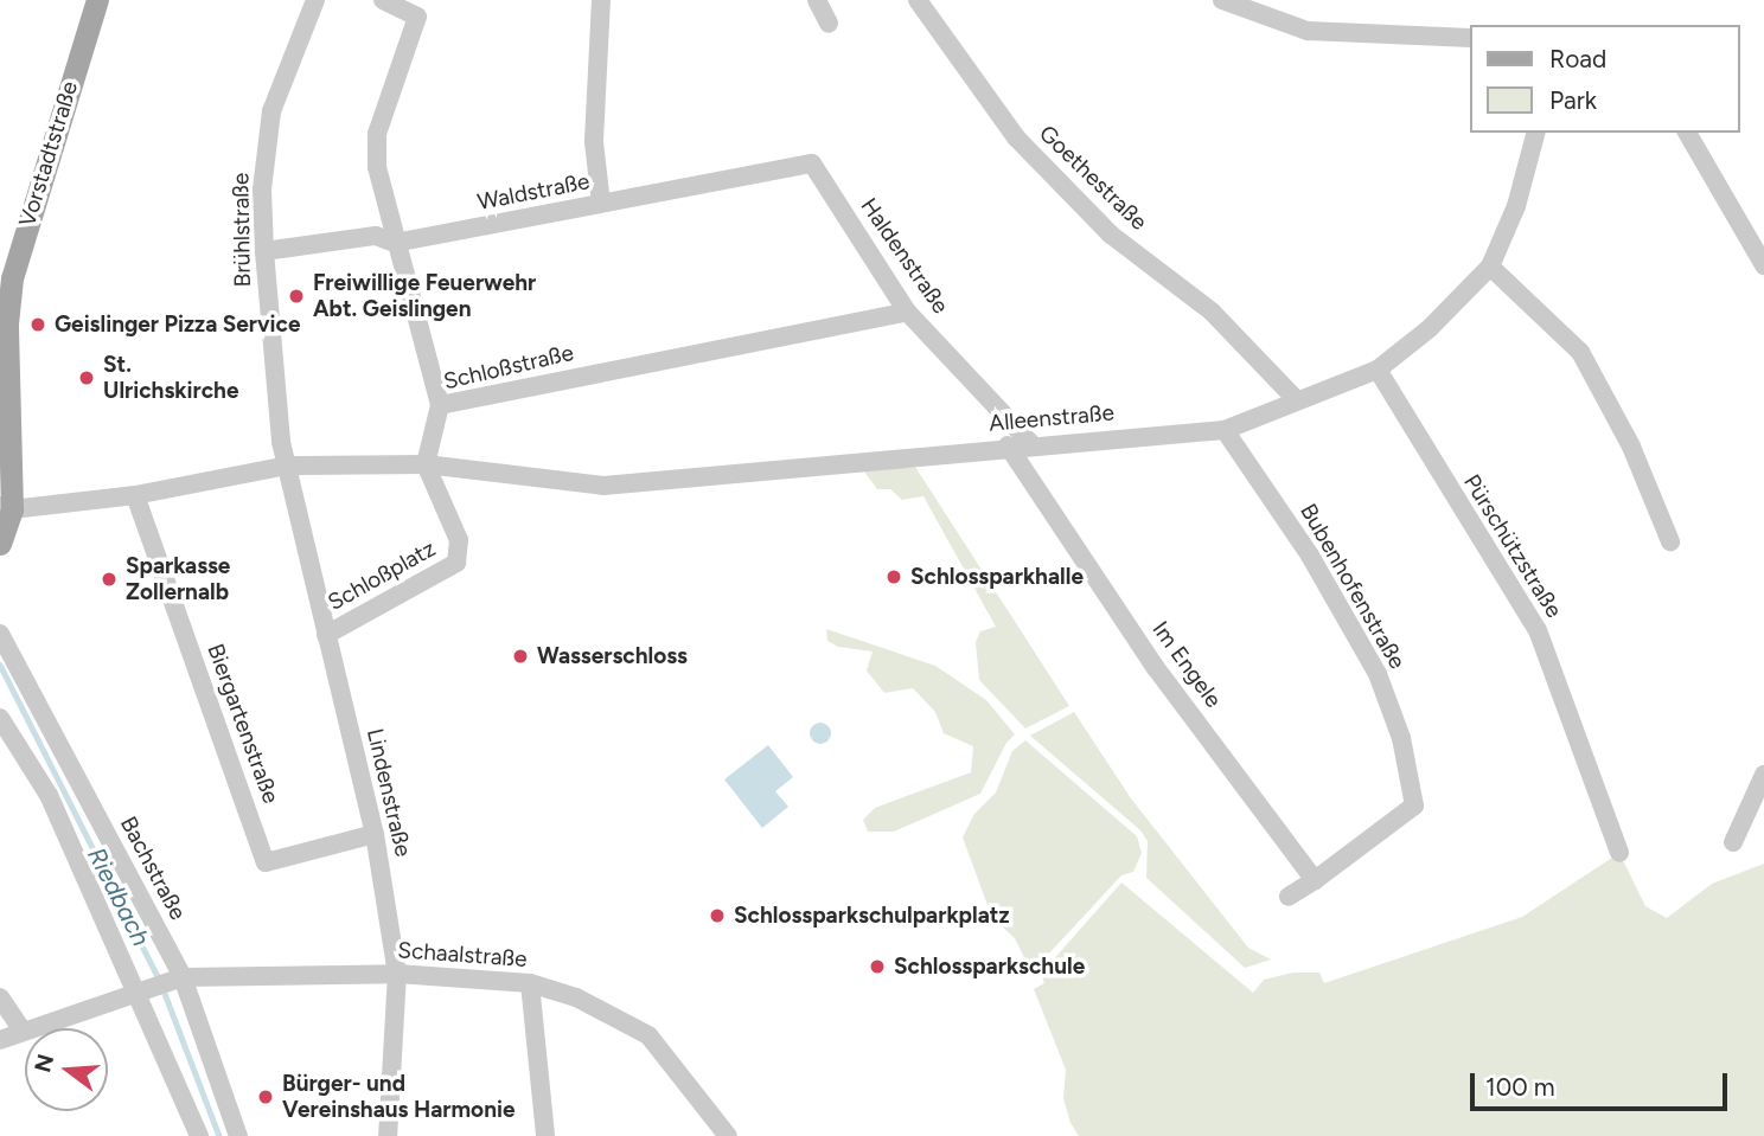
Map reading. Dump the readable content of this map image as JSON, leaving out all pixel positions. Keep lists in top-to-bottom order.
{
  "streets": {
    "main road": ["Vorstadtstraße"],
    "street": [
      "Goethestraße",
      "Waldstraße",
      "Brühlstraße",
      "Haldenstraße",
      "Schloßstraße",
      "Alleenstraße",
      "Pürschützstraße",
      "Schloßplatz",
      "Bubenhofenstraße",
      "Im Engele",
      "Biergartenstraße",
      "Lindenstraße",
      "Bachstraße",
      "Schaalstraße"
    ]
  },
  "crossings": [
    ["Goethestraße", "Alleenstraße"],
    ["Waldstraße", "Brühlstraße"],
    ["Waldstraße", "Haldenstraße"],
    ["Brühlstraße", "Lindenstraße"],
    ["Haldenstraße", "Schloßstraße"],
    ["Haldenstraße", "Alleenstraße"],
    ["Schloßstraße", "Alleenstraße"],
    ["Schloßstraße", "Schloßplatz"],
    ["Alleenstraße", "Pürschützstraße"],
    ["Alleenstraße", "Schloßplatz"],
    ["Alleenstraße", "Bubenhofenstraße"],
    ["Alleenstraße", "Im Engele"],
    ["Schloßplatz", "Lindenstraße"],
    ["Bubenhofenstraße", "Im Engele"],
    ["Biergartenstraße", "Lindenstraße"],
    ["Lindenstraße", "Schaalstraße"],
    ["Bachstraße", "Schaalstraße"]
  ],
  "water": ["Riedbach"],
  "places": [
    "Freiwillige Feuerwehr Abt. Geislingen",
    "Geislinger Pizza Service",
    "St. Ulrichskirche",
    "Schlossparkhalle",
    "Sparkasse Zollernalb",
    "Wasserschloss",
    "Schlossparkschulparkplatz",
    "Schlossparkschule",
    "Bürger- und Vereinshaus Harmonie"
  ],
  "legend": ["Road", "Park"],
  "scale_bar": "100 m",
  "north": "left"
}
